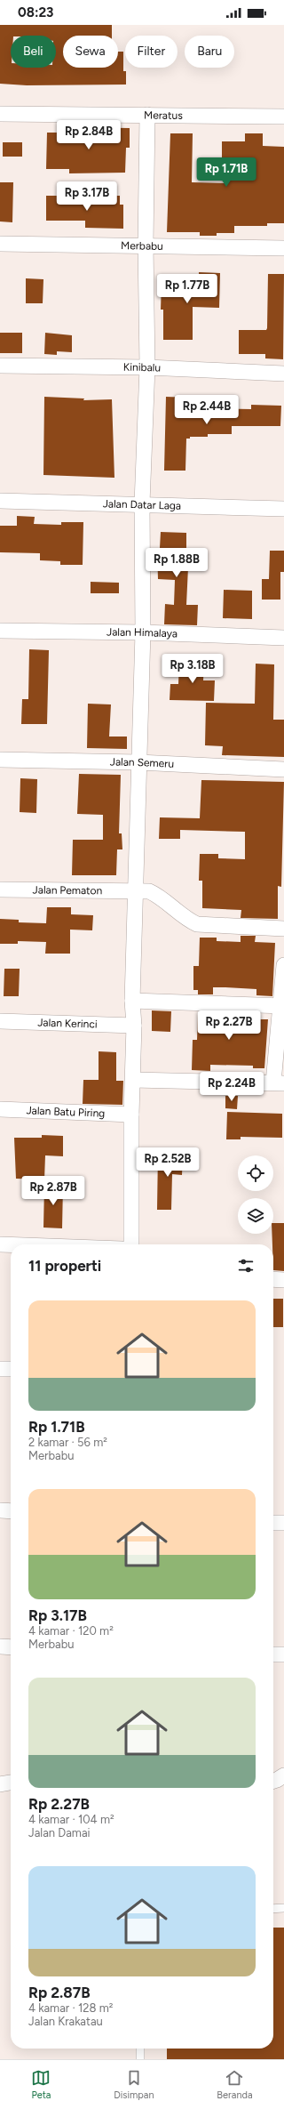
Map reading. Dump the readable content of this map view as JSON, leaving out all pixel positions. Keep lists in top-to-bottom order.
{
  "streets": {
    "street": [
      "Meratus",
      "Merbabu",
      "Kinibalu",
      "Jalan Datar Laga",
      "Jalan Himalaya",
      "Jalan Semeru",
      "Jalan Pematon",
      "Jalan Kerinci",
      "Jalan Batu Piring"
    ]
  },
  "page": {
    "status": "08:23",
    "chip": [
      "Beli",
      "Sewa",
      "Filter",
      "Baru"
    ],
    "price": [
      "Rp 2.84B",
      "Rp 1.71B",
      "Rp 3.17B",
      "Rp 1.77B",
      "Rp 2.44B",
      "Rp 1.88B",
      "Rp 3.18B",
      "Rp 2.27B",
      "Rp 2.24B",
      "Rp 2.52B",
      "Rp 2.87B"
    ],
    "heading": "11 properti",
    "list": [
      {
        "name": "Rp 1.71B",
        "note": "2 kamar · 56 m² · Merbabu"
      },
      {
        "name": "Rp 3.17B",
        "note": "4 kamar · 120 m² · Merbabu"
      },
      {
        "name": "Rp 2.27B",
        "note": "4 kamar · 104 m² · Jalan Damai"
      },
      {
        "name": "Rp 2.87B",
        "note": "4 kamar · 128 m² · Jalan Krakatau"
      }
    ],
    "tabs": ["Peta", "Disimpan", "Beranda"]
  }
}
